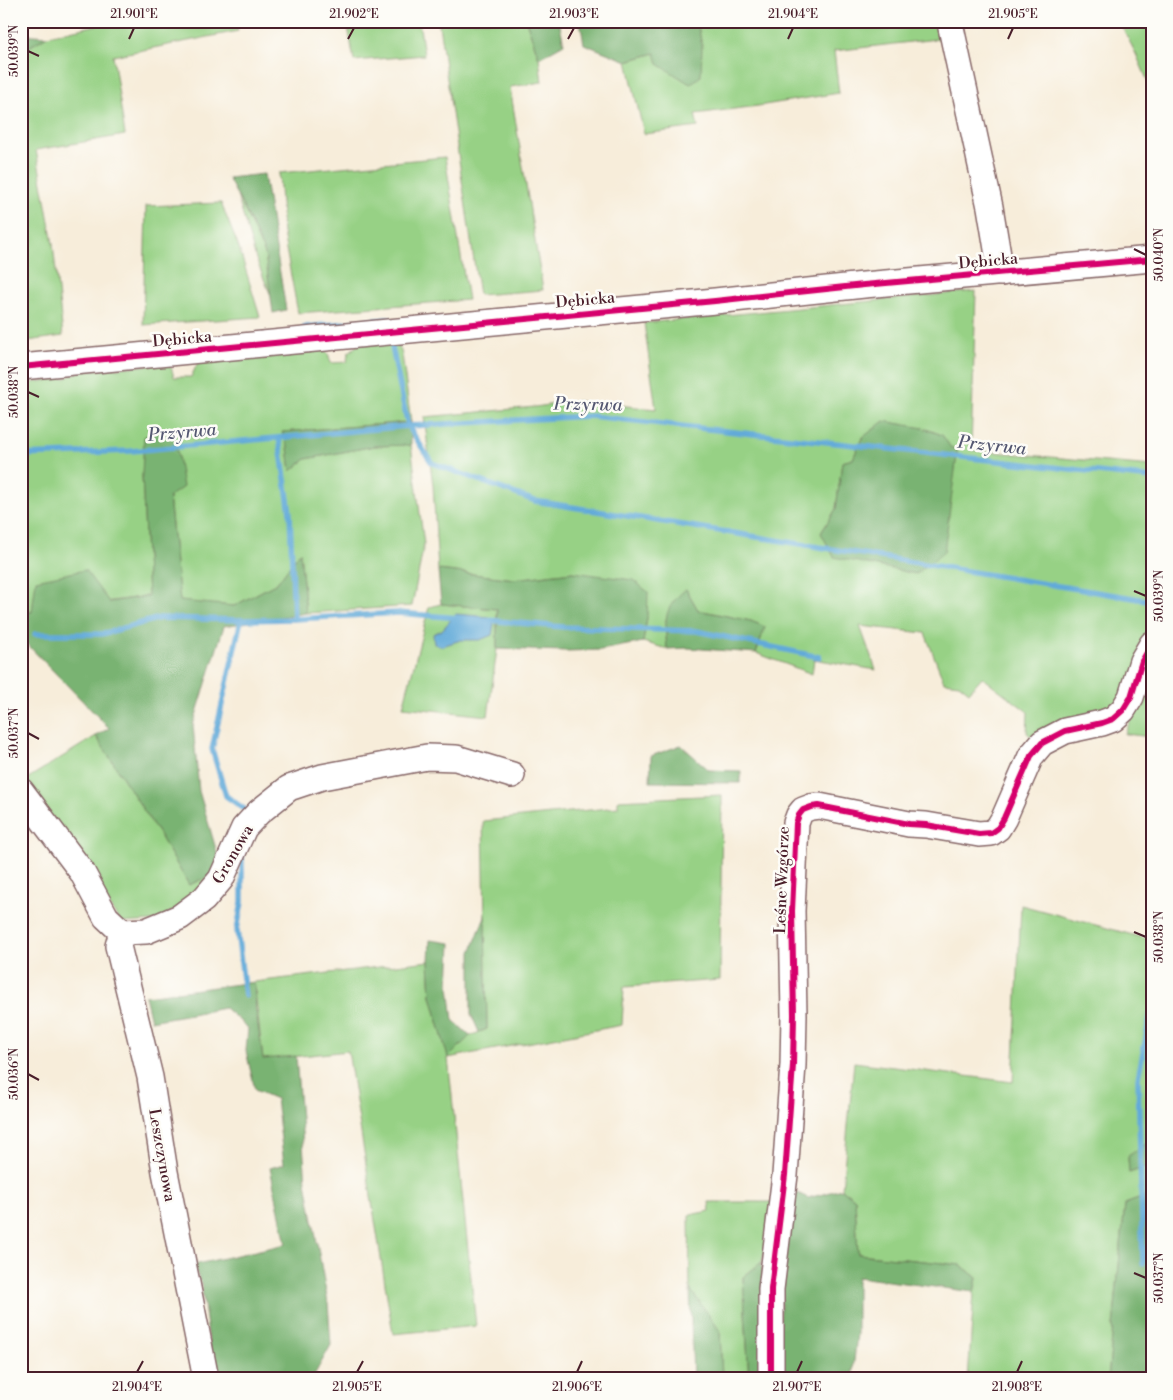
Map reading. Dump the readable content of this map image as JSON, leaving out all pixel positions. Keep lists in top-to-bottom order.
{
  "streets": {
    "street": [
      "Dębicka",
      "Gronowa",
      "Leśne Wzgórze",
      "Leszczynowa"
    ]
  },
  "crossings": [
    ["Gronowa", "Leszczynowa"]
  ],
  "water": ["Przyrwa"],
  "coordinates": [
    "21.901°E",
    "21.902°E",
    "21.903°E",
    "21.904°E",
    "21.905°E",
    "50.039°N",
    "50.040°N",
    "50.038°N",
    "50.037°N",
    "50.036°N",
    "21.906°E",
    "21.907°E",
    "21.908°E"
  ]
}
